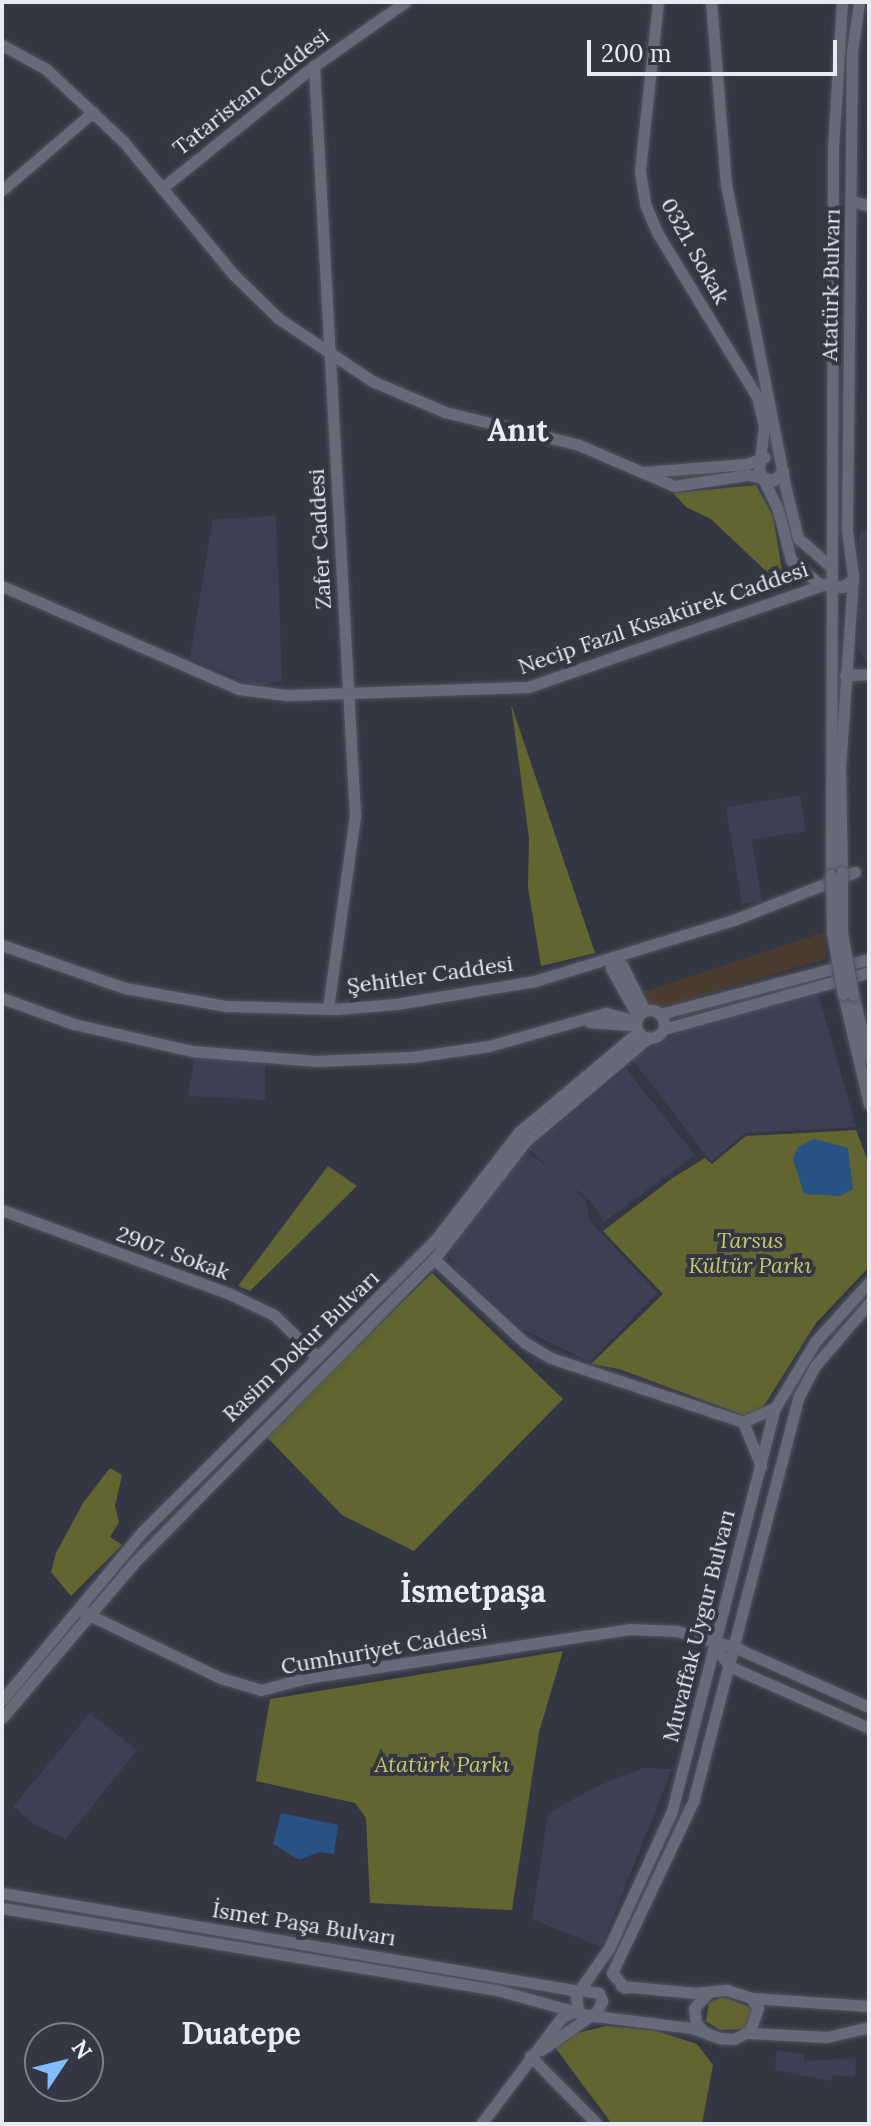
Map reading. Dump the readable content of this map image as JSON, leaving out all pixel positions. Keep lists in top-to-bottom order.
{
  "streets": {
    "street": [
      "Tataristan Caddesi",
      "0321. Sokak",
      "Atatürk Bulvarı",
      "Zafer Caddesi",
      "Necip Fazıl Kısakürek Caddesi",
      "Şehitler Caddesi",
      "2907. Sokak",
      "Rasim Dokur Bulvarı",
      "Muvaffak Uygur Bulvarı",
      "Cumhuriyet Caddesi",
      "İsmet Paşa Bulvarı"
    ]
  },
  "crossings": [
    ["Tataristan Caddesi", "Zafer Caddesi"],
    ["Atatürk Bulvarı", "Necip Fazıl Kısakürek Caddesi"],
    ["Atatürk Bulvarı", "Şehitler Caddesi"],
    ["Zafer Caddesi", "Necip Fazıl Kısakürek Caddesi"],
    ["Zafer Caddesi", "Şehitler Caddesi"],
    ["2907. Sokak", "Rasim Dokur Bulvarı"],
    ["Rasim Dokur Bulvarı", "Cumhuriyet Caddesi"],
    ["Muvaffak Uygur Bulvarı", "Cumhuriyet Caddesi"],
    ["Muvaffak Uygur Bulvarı", "İsmet Paşa Bulvarı"]
  ],
  "districts": ["Anıt", "İsmetpaşa", "Duatepe"],
  "parks": ["Tarsus Kültür Parkı", "Atatürk Parkı"],
  "scale_bar": "200 m",
  "north": "top right"
}
